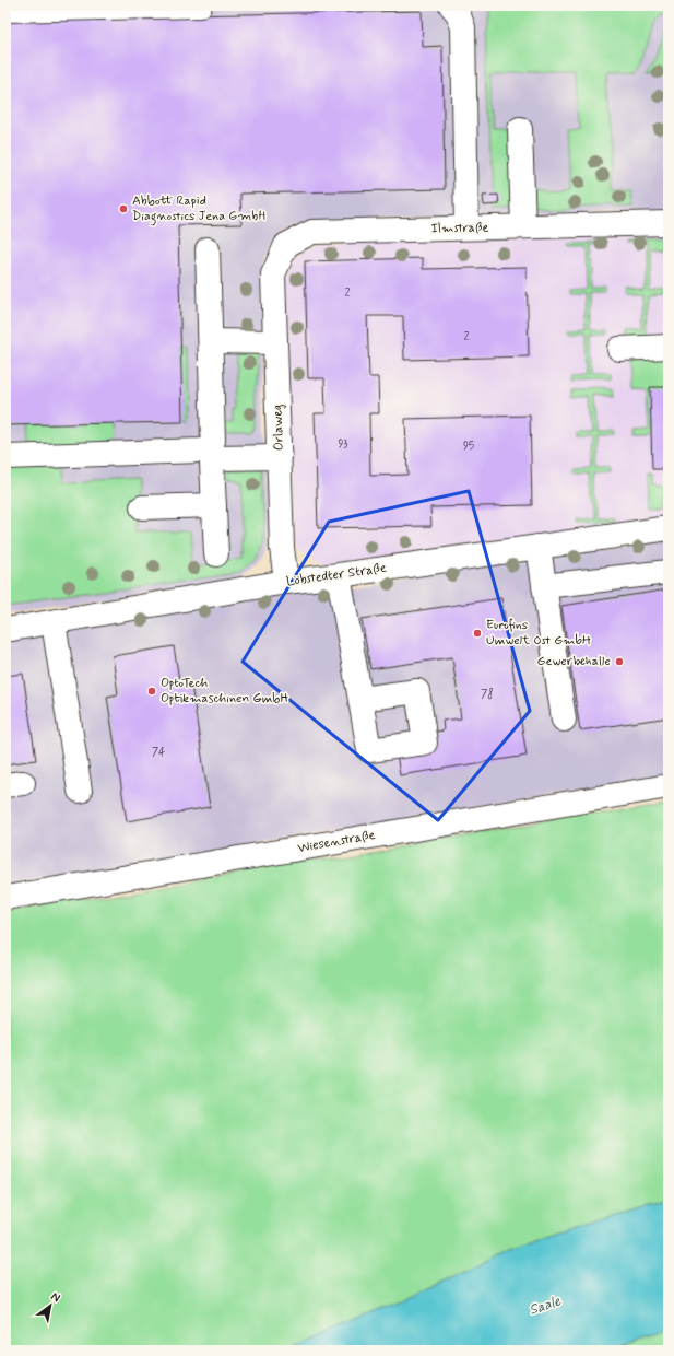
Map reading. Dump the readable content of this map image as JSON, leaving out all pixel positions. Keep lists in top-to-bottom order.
{
  "streets": {
    "street": [
      "Ilmstraße",
      "Orlaweg",
      "Löbstedter Straße",
      "Wiesenstraße"
    ]
  },
  "crossings": [
    ["Ilmstraße", "Orlaweg"],
    ["Orlaweg", "Löbstedter Straße"]
  ],
  "water": ["Saale"],
  "places": [
    "Abbott Rapid Diagnostics Jena GmbH",
    "Eurofins Umwelt Ost GmbH",
    "Gewerbehalle",
    "OptoTech Optikmaschinen GmbH"
  ],
  "house_numbers": [
    "2",
    "2",
    "93",
    "95",
    "78",
    "74"
  ],
  "north": "top right"
}
